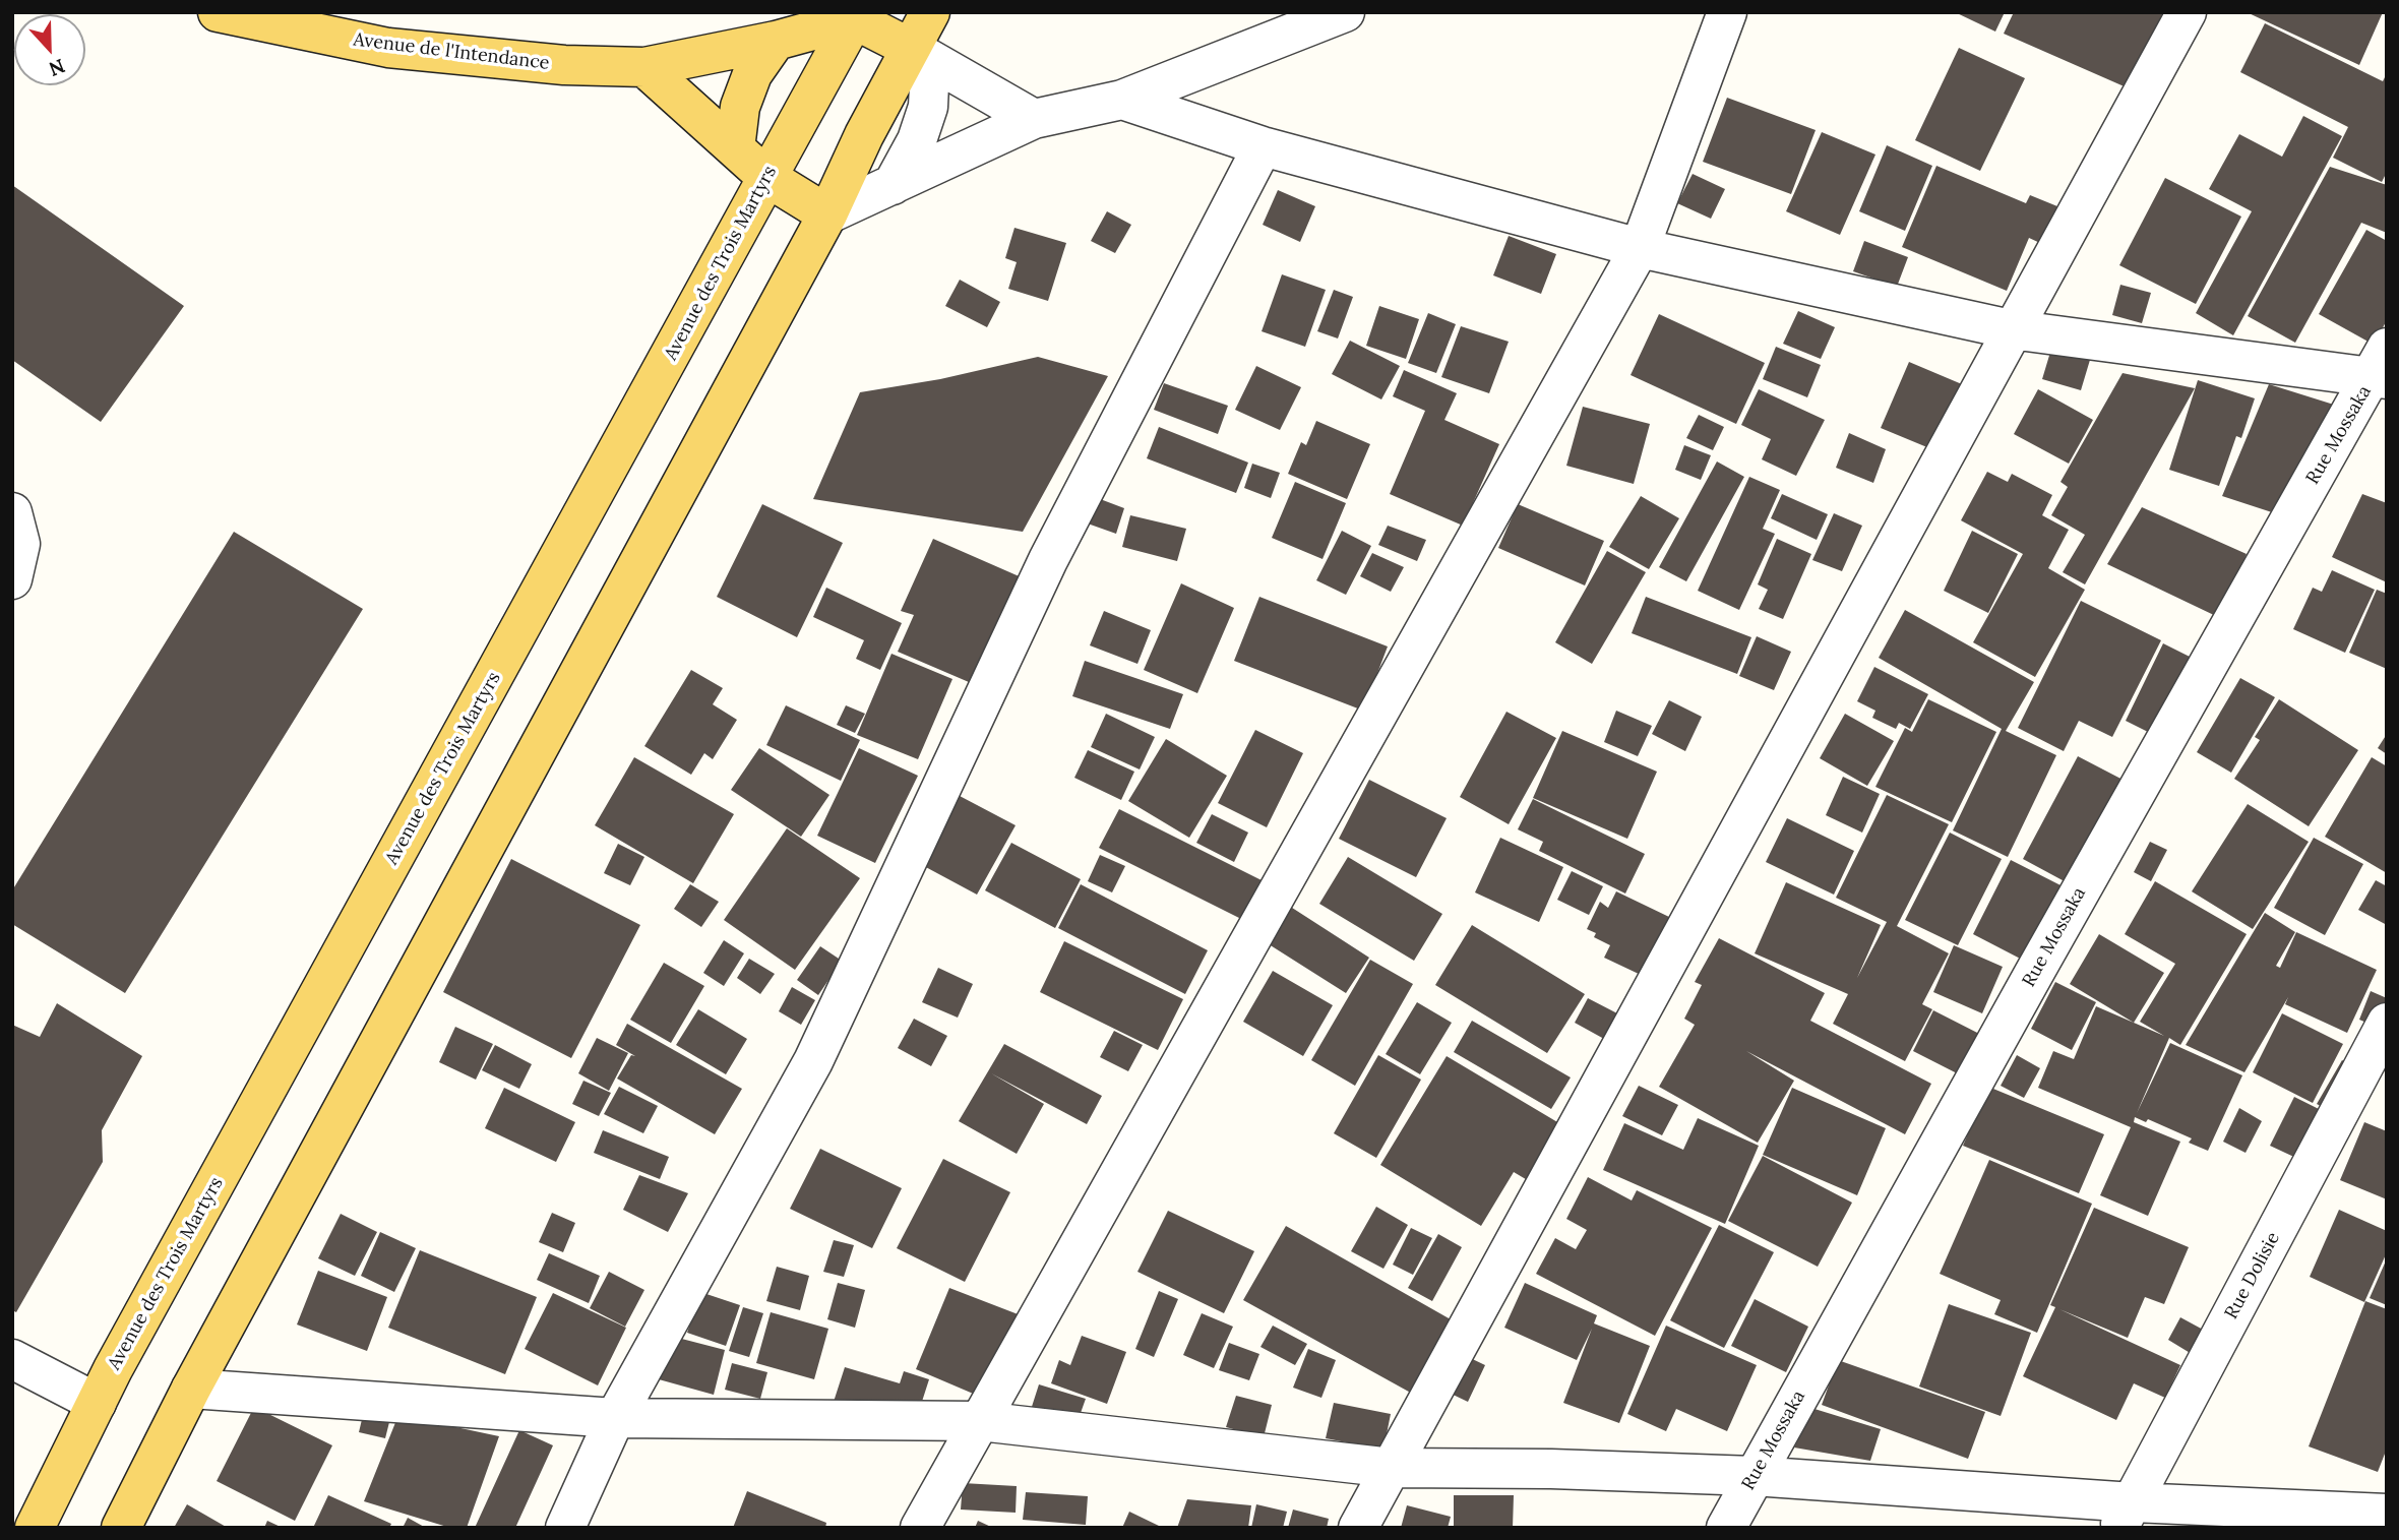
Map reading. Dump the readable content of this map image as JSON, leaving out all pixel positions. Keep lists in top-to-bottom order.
{
  "streets": {
    "main road": ["Avenue de l'Intendance", "Avenue des Trois Martyrs"],
    "street": ["Rue Mossaka", "Rue Dolisie"]
  },
  "crossings": [
    ["Avenue de l'Intendance", "Avenue des Trois Martyrs"]
  ],
  "north": "bottom"
}
